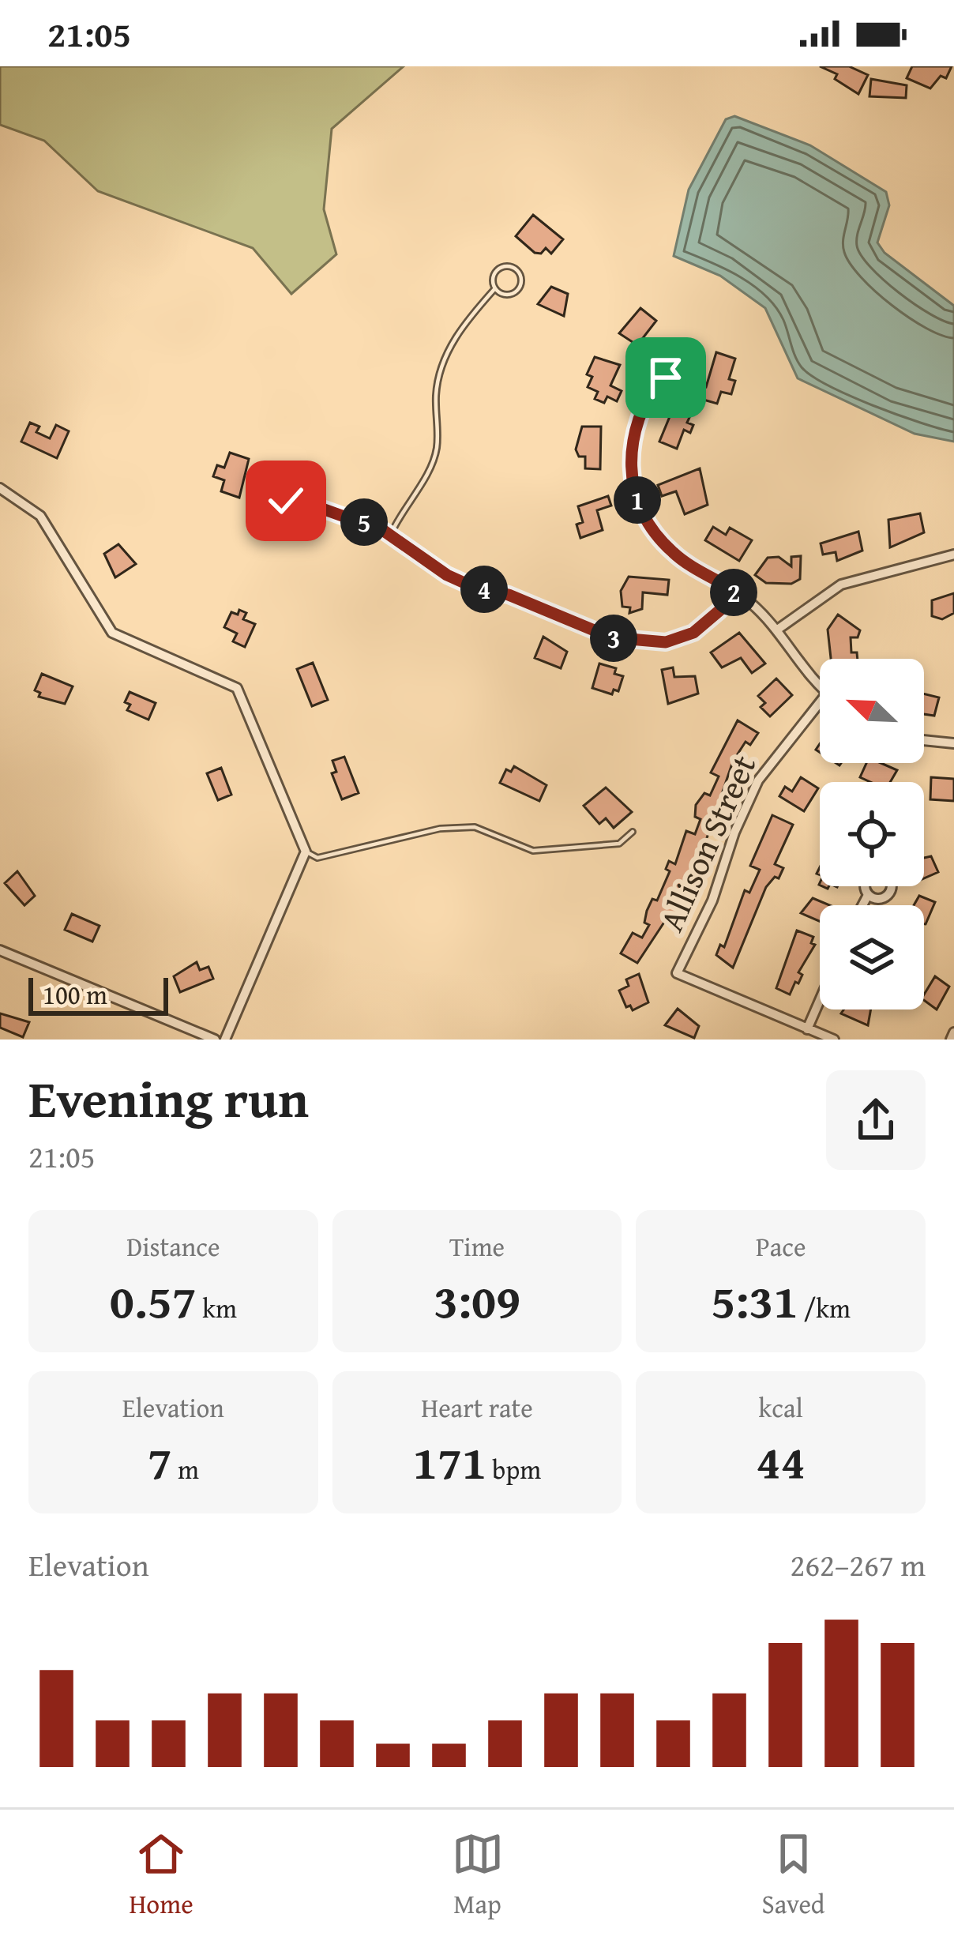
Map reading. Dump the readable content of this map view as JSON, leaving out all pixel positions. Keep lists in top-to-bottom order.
{
  "streets": {
    "street": ["Allison Street"]
  },
  "scale_bar": "100 m",
  "north": "top left",
  "page": {
    "status": "21:05",
    "pins": [
      "1",
      "5",
      "4",
      "2",
      "3"
    ],
    "scale": "100 m",
    "heading": ["Evening run", "21:05"],
    "stats": [
      ["Distance", "0.57 km"],
      ["Time", "3:09"],
      ["Pace", "5:31 /km"],
      ["Elevation", "7 m"],
      ["Heart rate", "171 bpm"],
      ["kcal", "44"]
    ],
    "chart": ["Elevation", "262–267 m"],
    "tabs": ["Home", "Map", "Saved"]
  }
}
